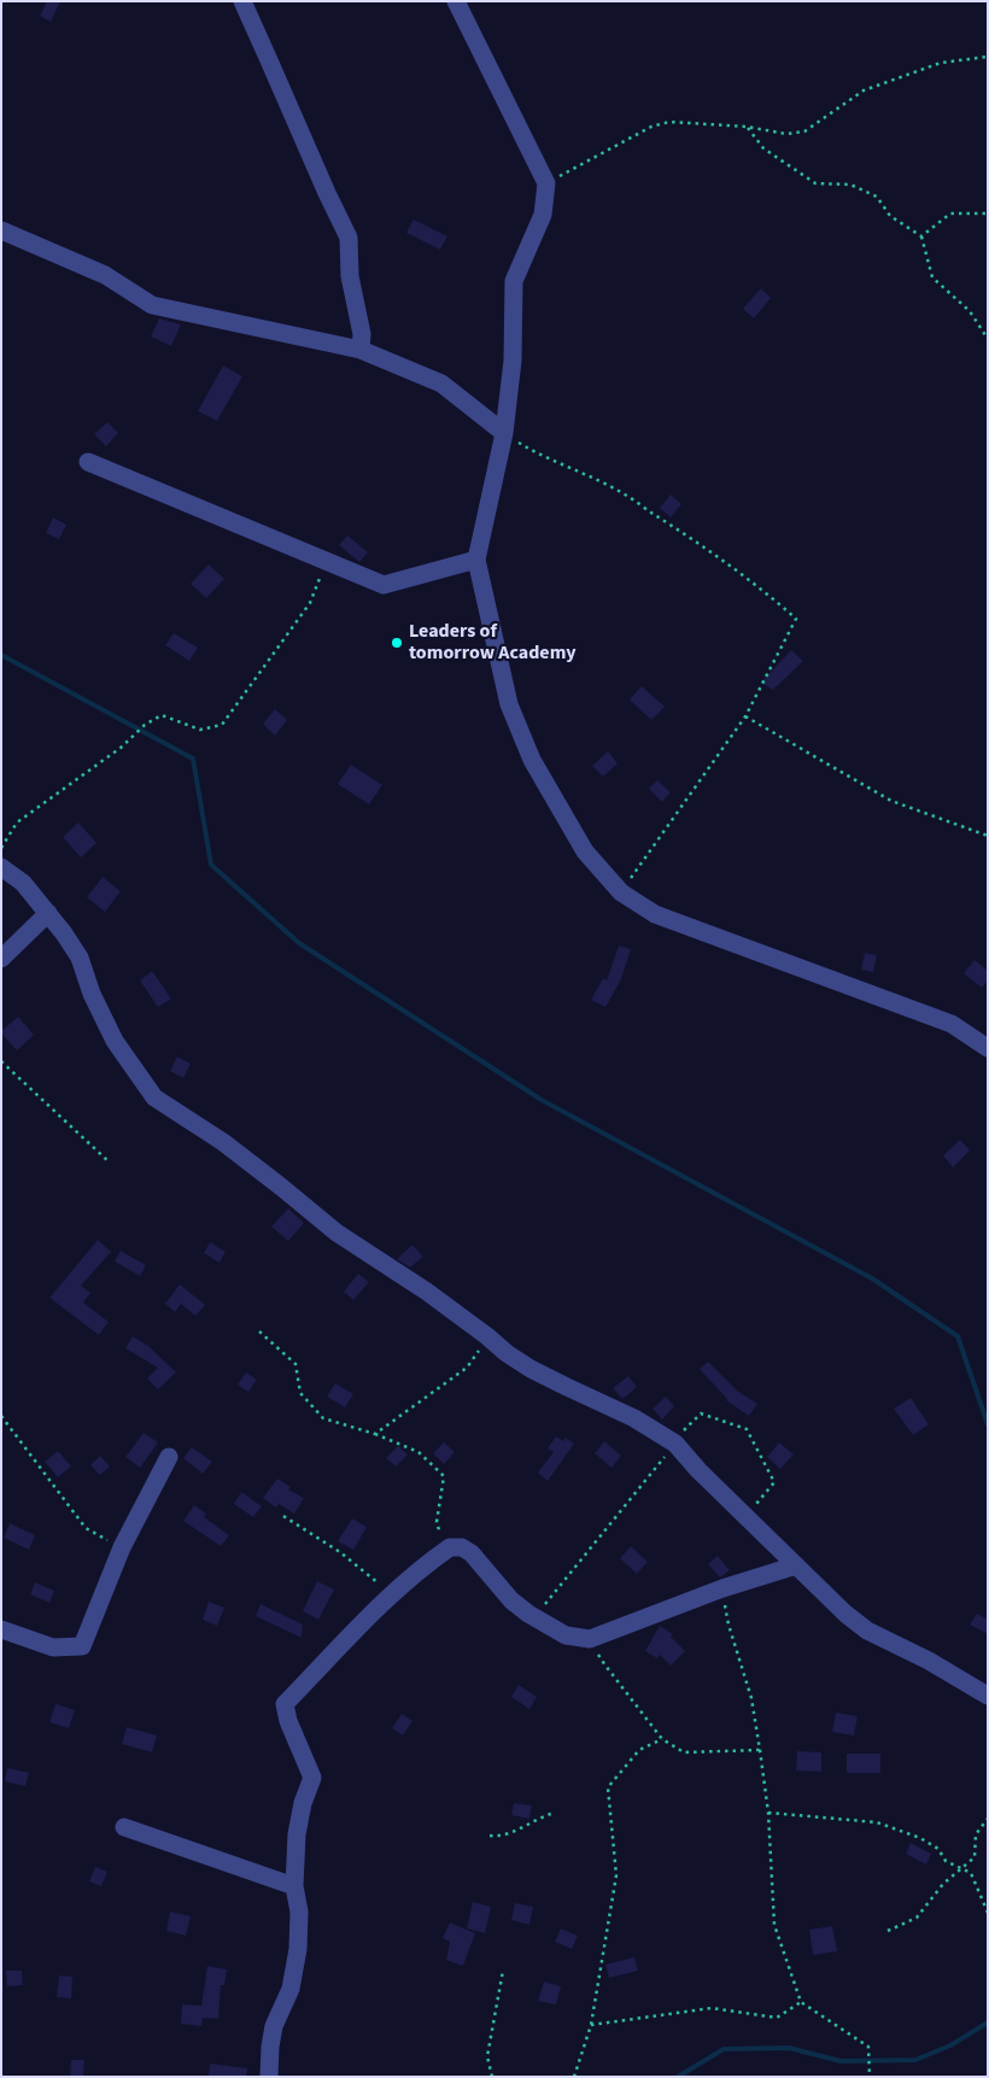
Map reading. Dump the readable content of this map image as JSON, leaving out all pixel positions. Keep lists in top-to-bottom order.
{
  "places": ["Leaders of tomorrow Academy"]
}
